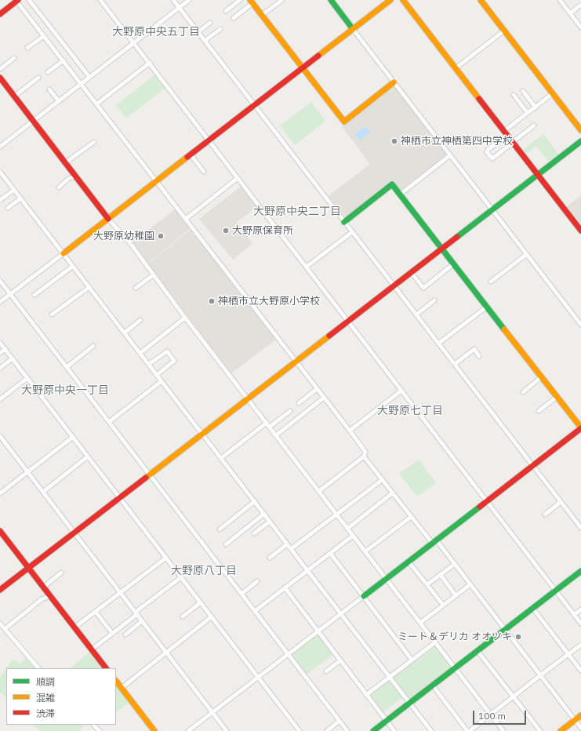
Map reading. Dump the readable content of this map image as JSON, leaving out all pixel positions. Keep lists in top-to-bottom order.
{
  "districts": [
    "大野原中央五丁目",
    "大野原中央二丁目",
    "大野原中央一丁目",
    "大野原七丁目",
    "大野原八丁目"
  ],
  "places": [
    "神栖市立神栖第四中学校",
    "大野原保育所",
    "大野原幼稚園",
    "神栖市立大野原小学校",
    "ミート＆デリカ オオツキ"
  ],
  "legend": ["順調", "混雑", "渋滞"],
  "scale_bar": "100 m"
}
